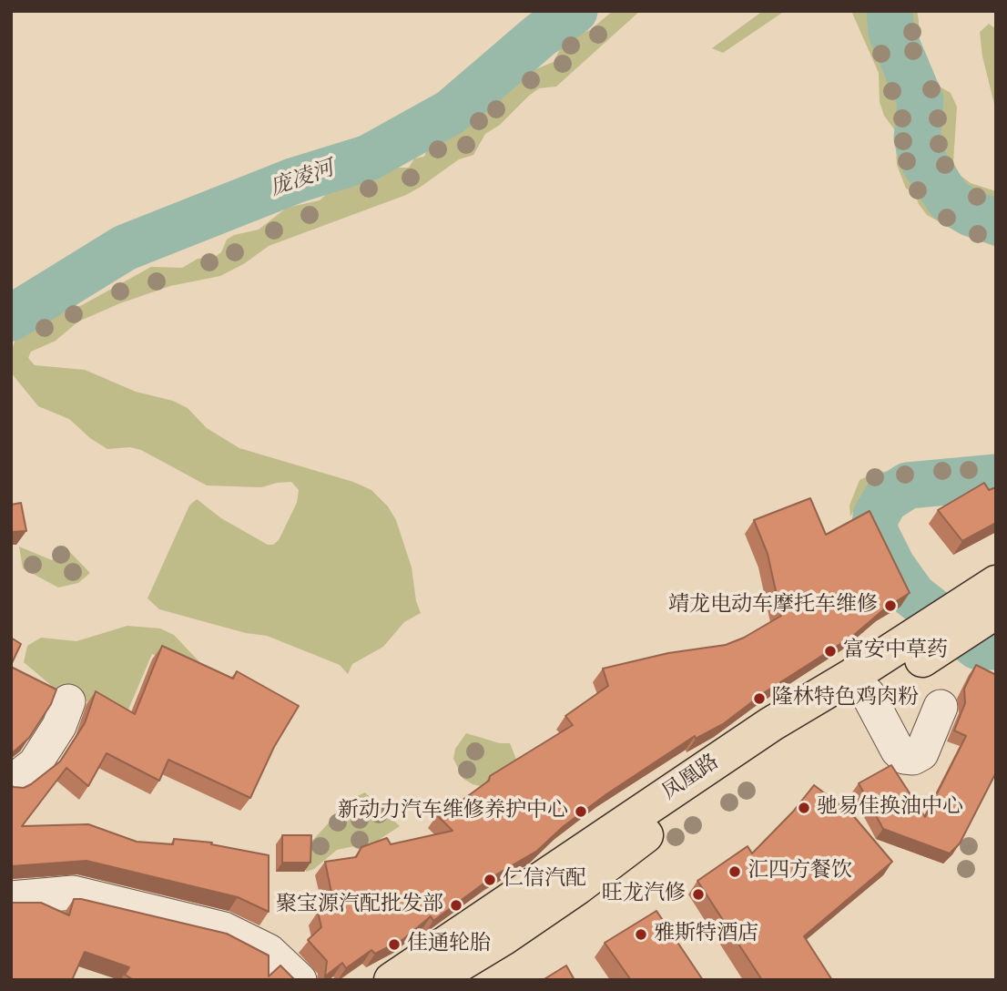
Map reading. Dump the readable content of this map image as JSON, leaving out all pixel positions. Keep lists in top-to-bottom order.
{
  "streets": {
    "main road": ["凤凰路"]
  },
  "water": ["庞凌河"],
  "places": [
    "靖龙电动车摩托车维修",
    "富安中草药",
    "隆林特色鸡肉粉",
    "驰易佳换油中心",
    "新动力汽车维修养护中心",
    "汇四方餐饮",
    "仁信汽配",
    "旺龙汽修",
    "聚宝源汽配批发部",
    "雅斯特酒店",
    "佳通轮胎"
  ]
}
